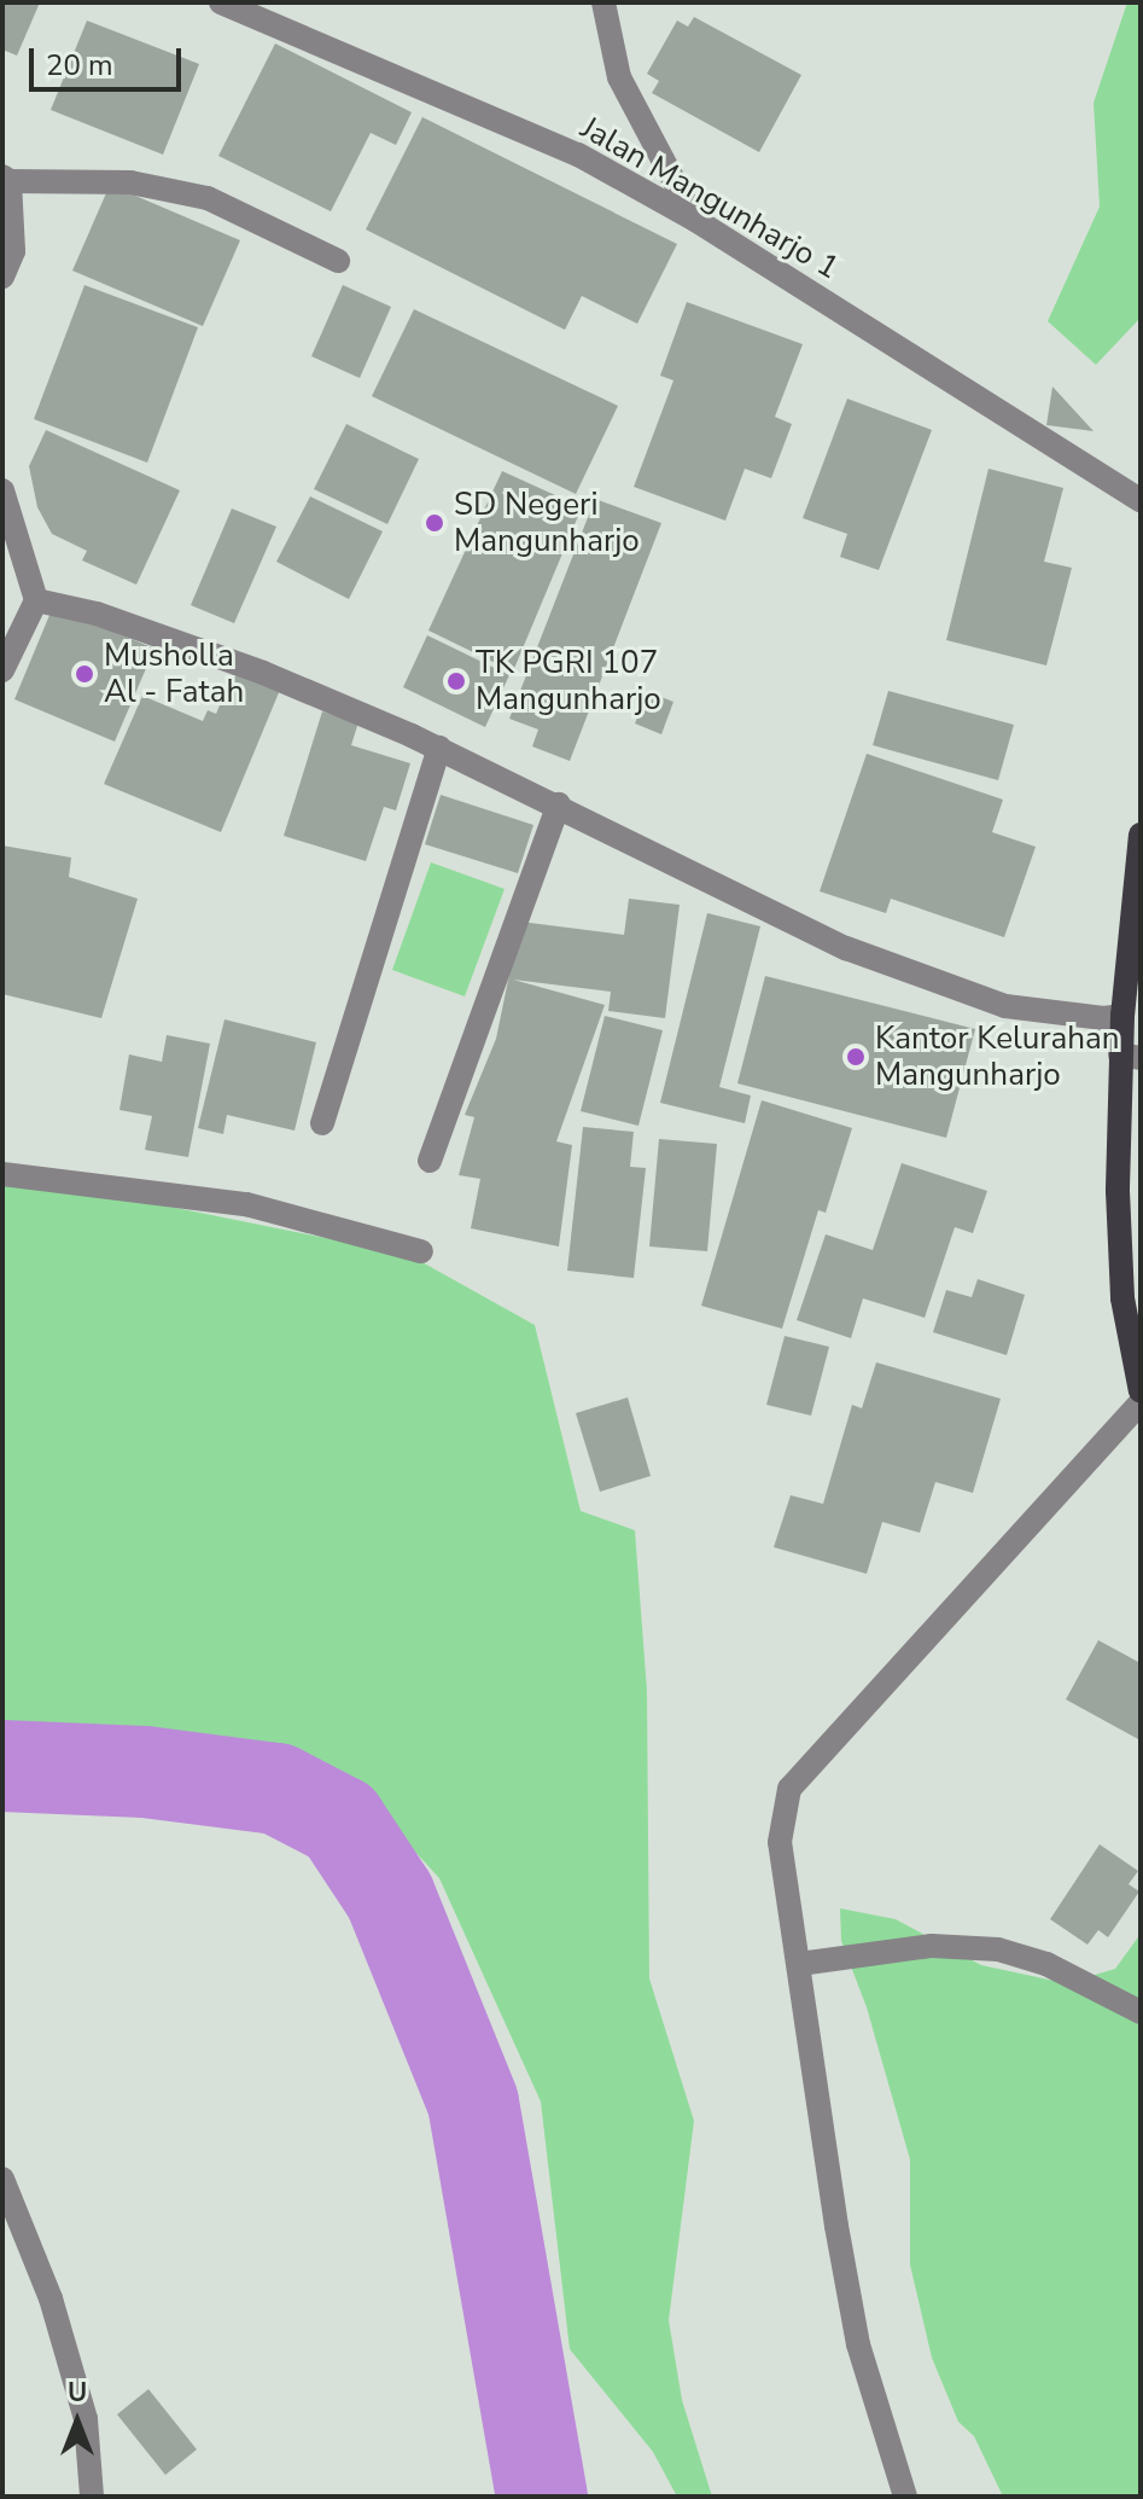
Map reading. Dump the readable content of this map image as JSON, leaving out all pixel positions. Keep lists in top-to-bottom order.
{
  "streets": {
    "street": ["Jalan Mangunharjo 1"]
  },
  "places": [
    "SD Negeri Mangunharjo",
    "Musholla Al - Fatah",
    "TK PGRI 107 Mangunharjo",
    "Kantor Kelurahan Mangunharjo"
  ],
  "scale_bar": "20 m",
  "north": "top"
}
